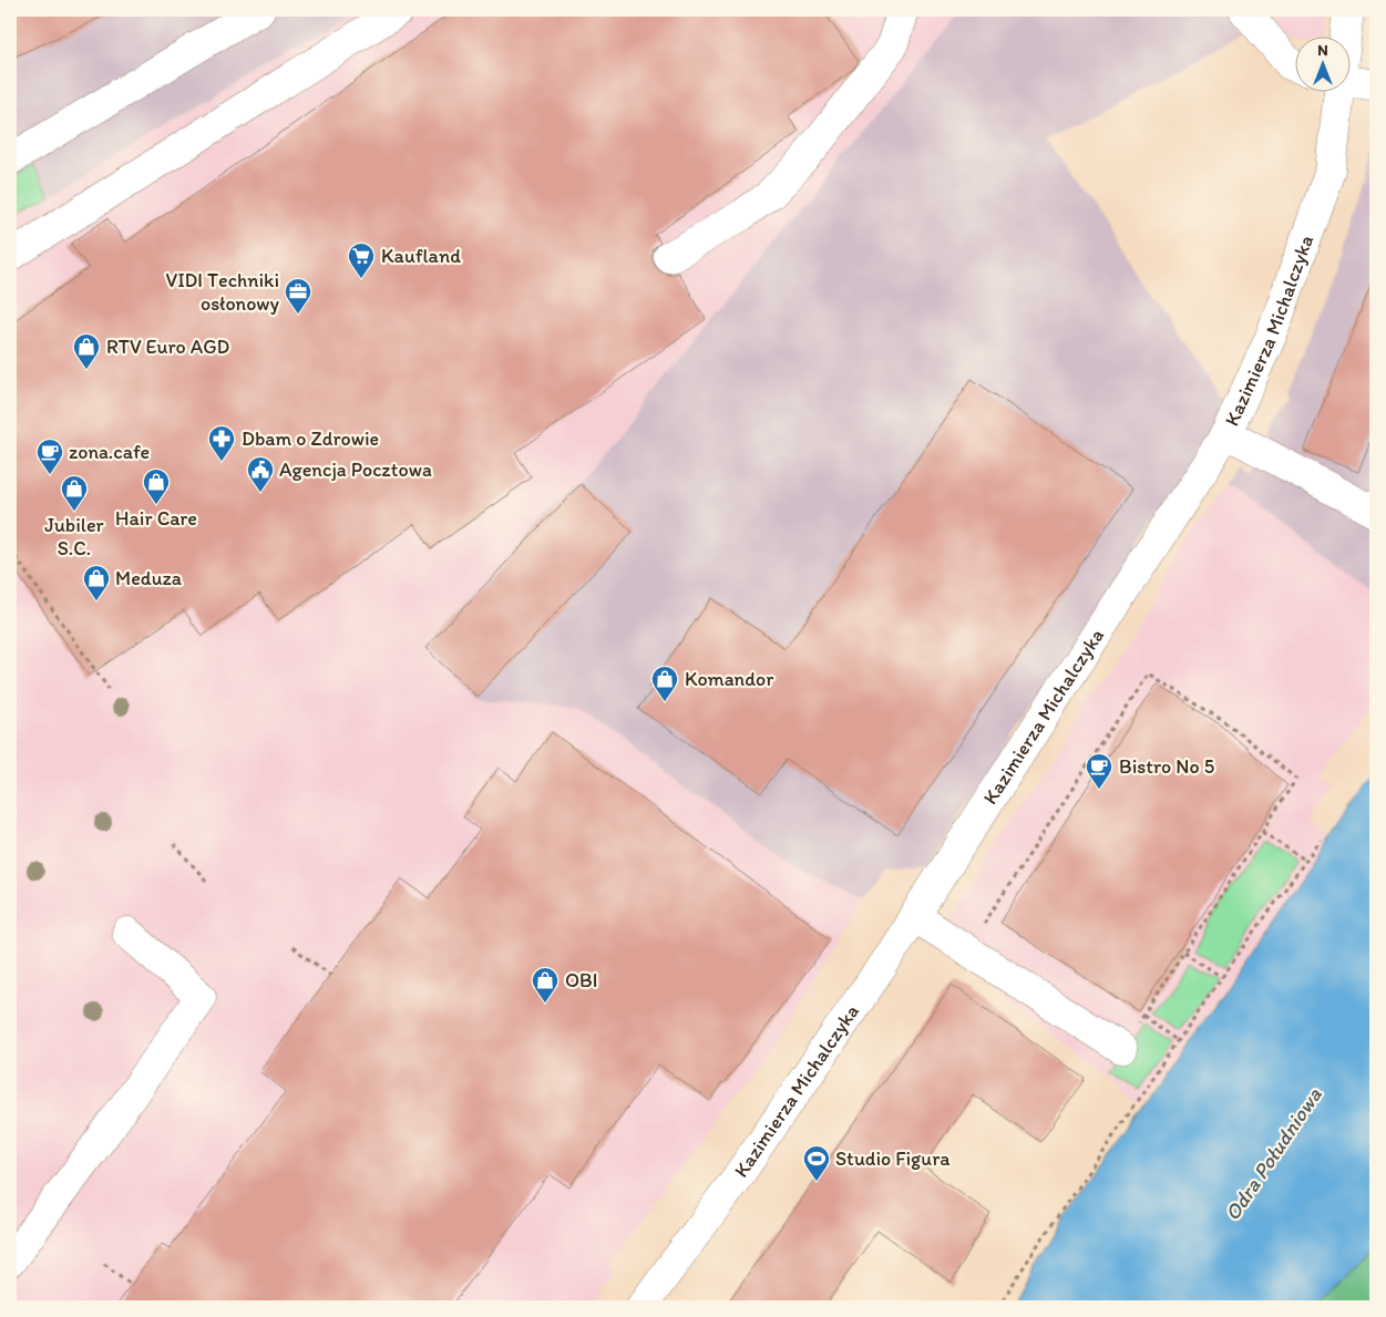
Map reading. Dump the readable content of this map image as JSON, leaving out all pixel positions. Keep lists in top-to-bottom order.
{
  "streets": {
    "street": ["Kazimierza Michalczyka"]
  },
  "water": ["Odra Południowa"],
  "places": {
    "supermarket": ["Kaufland"],
    "office": ["VIDI Techniki osłonowy"],
    "shop": [
      "RTV Euro AGD",
      "Hair Care",
      "Jubiler S.C.",
      "Meduza",
      "Komandor",
      "OBI"
    ],
    "pharmacy": ["Dbam o Zdrowie"],
    "cafe": ["zona.cafe", "Bistro No 5"],
    "public building": ["Agencja Pocztowa"],
    "sports": ["Studio Figura"]
  },
  "north": "top"
}
